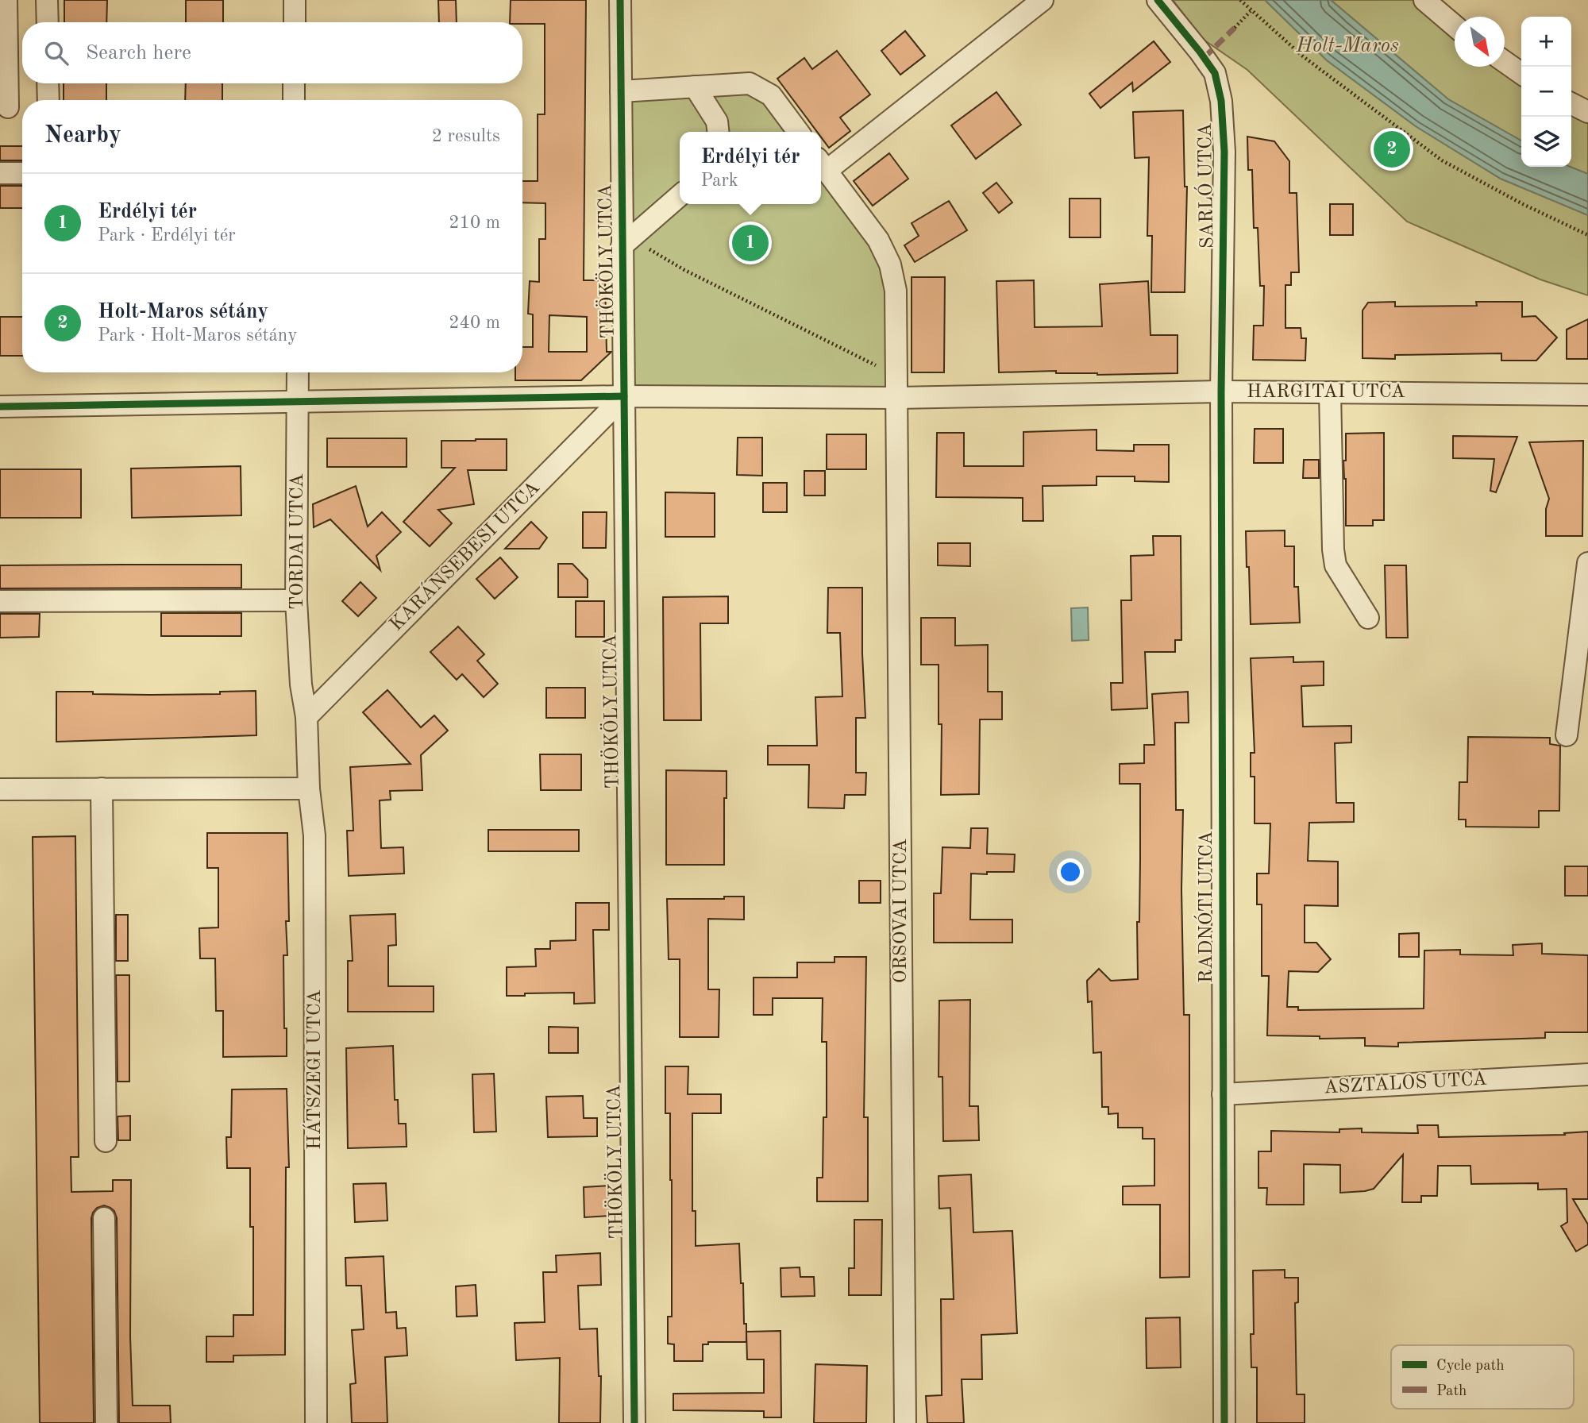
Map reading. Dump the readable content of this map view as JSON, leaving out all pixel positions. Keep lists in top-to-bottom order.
{
  "streets": {
    "street": [
      "SARLÓ UTCA",
      "THÖKÖLY UTCA",
      "HARGITAI UTCA",
      "TORDAI UTCA",
      "KARÁNSEBESI UTCA",
      "RADNÓTI UTCA",
      "ORSOVAI UTCA",
      "HÁTSZEGI UTCA",
      "ASZTALOS UTCA"
    ]
  },
  "crossings": [
    ["SARLÓ UTCA", "HARGITAI UTCA"],
    ["SARLÓ UTCA", "RADNÓTI UTCA"],
    ["THÖKÖLY UTCA", "HARGITAI UTCA"],
    ["THÖKÖLY UTCA", "KARÁNSEBESI UTCA"],
    ["HARGITAI UTCA", "KARÁNSEBESI UTCA"],
    ["HARGITAI UTCA", "RADNÓTI UTCA"],
    ["HARGITAI UTCA", "ORSOVAI UTCA"],
    ["TORDAI UTCA", "KARÁNSEBESI UTCA"],
    ["TORDAI UTCA", "HÁTSZEGI UTCA"],
    ["KARÁNSEBESI UTCA", "HÁTSZEGI UTCA"],
    ["RADNÓTI UTCA", "ASZTALOS UTCA"]
  ],
  "water": ["Holt-Maros"],
  "legend": ["Cycle path", "Path"],
  "north": "bottom right",
  "page": {
    "map_buttons": ["+", "−"],
    "search": "Search here",
    "heading": ["Nearby", "2 results"],
    "pins": ["2", "1"],
    "popup": ["Erdélyi tér", "Park"],
    "list": [
      {
        "mark": "1",
        "name": "Erdélyi tér",
        "note": "Park · Erdélyi tér",
        "value": "210 m"
      },
      {
        "mark": "2",
        "name": "Holt-Maros sétány",
        "note": "Park · Holt-Maros sétány",
        "value": "240 m"
      }
    ]
  }
}
